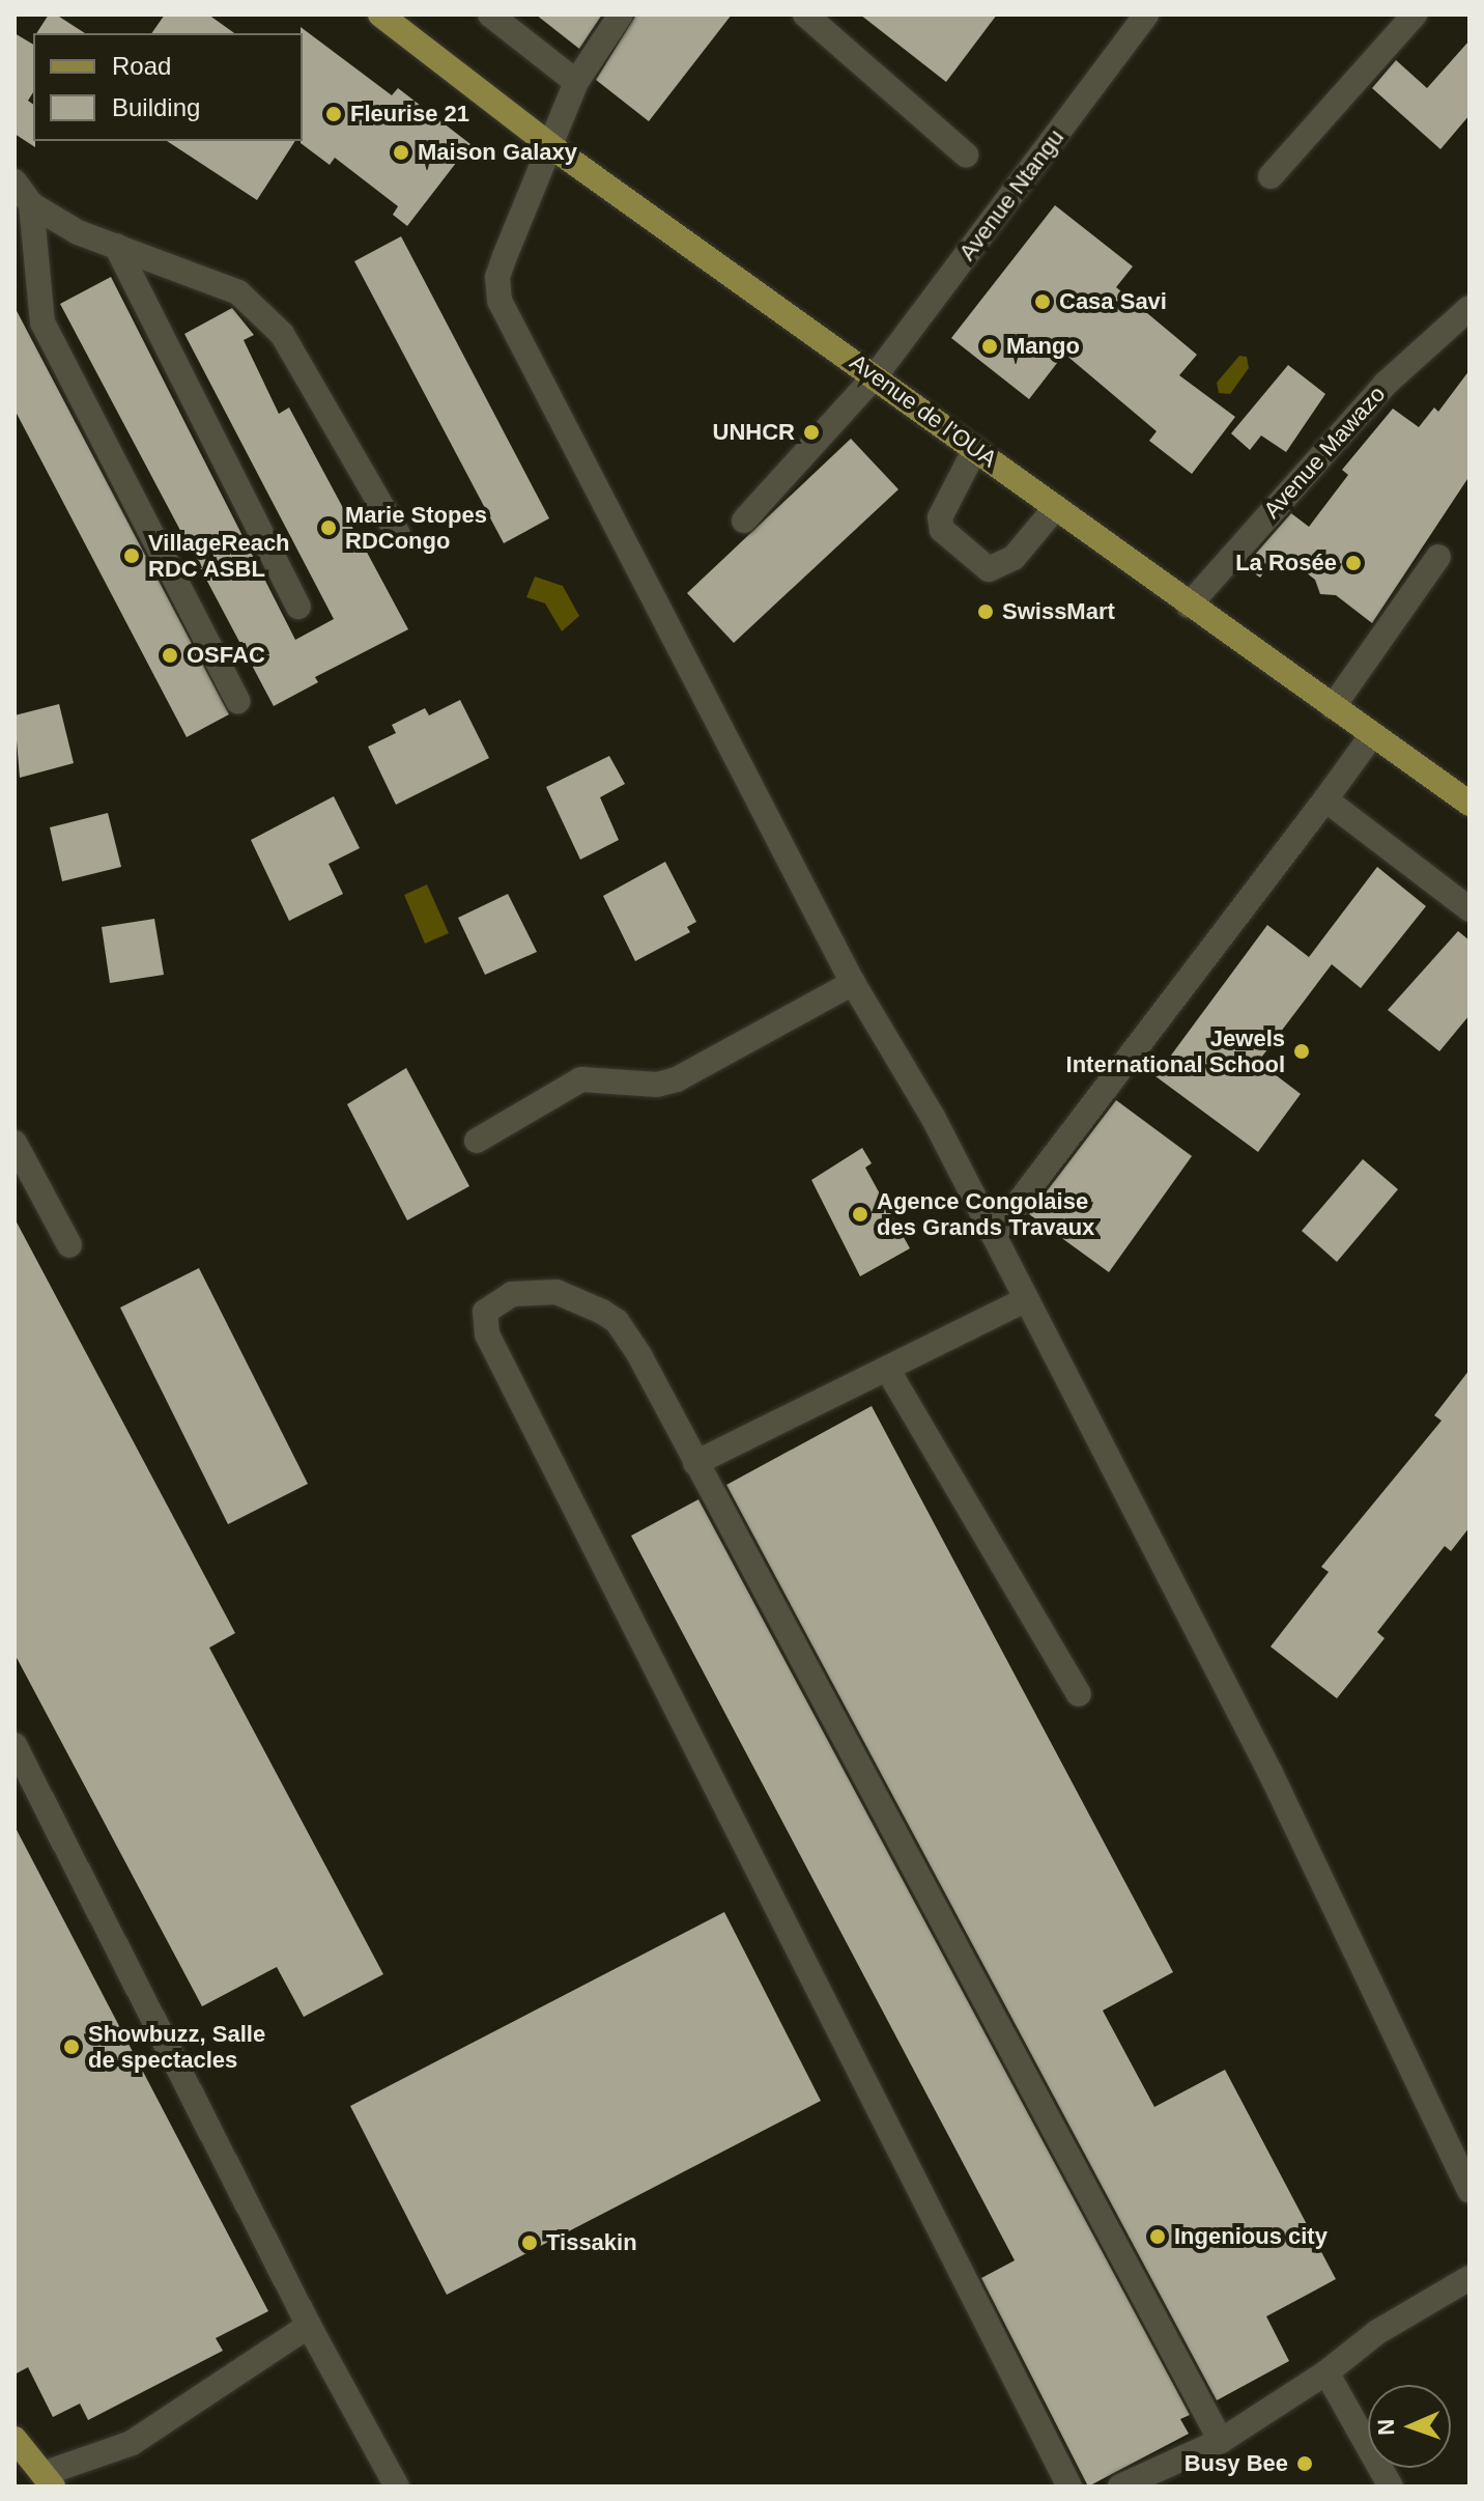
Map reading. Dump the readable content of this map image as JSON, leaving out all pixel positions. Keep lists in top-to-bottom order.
{
  "streets": {
    "main road": ["Avenue de l’OUA"],
    "street": ["Avenue Ntangu", "Avenue Mawazo"]
  },
  "crossings": [
    ["Avenue Ntangu", "Avenue de l’OUA"],
    ["Avenue de l’OUA", "Avenue Mawazo"]
  ],
  "places": [
    "Fleurise 21",
    "Maison Galaxy",
    "Casa Savi",
    "Mango",
    "UNHCR",
    "Marie Stopes RDCongo",
    "VillageReach RDC ASBL",
    "La Rosée",
    "SwissMart",
    "OSFAC",
    "Jewels International School",
    "Agence Congolaise des Grands Travaux",
    "Showbuzz, Salle de spectacles",
    "Ingenious city",
    "Tissakin",
    "Busy Bee"
  ],
  "legend": ["Road", "Building"],
  "north": "left"
}
